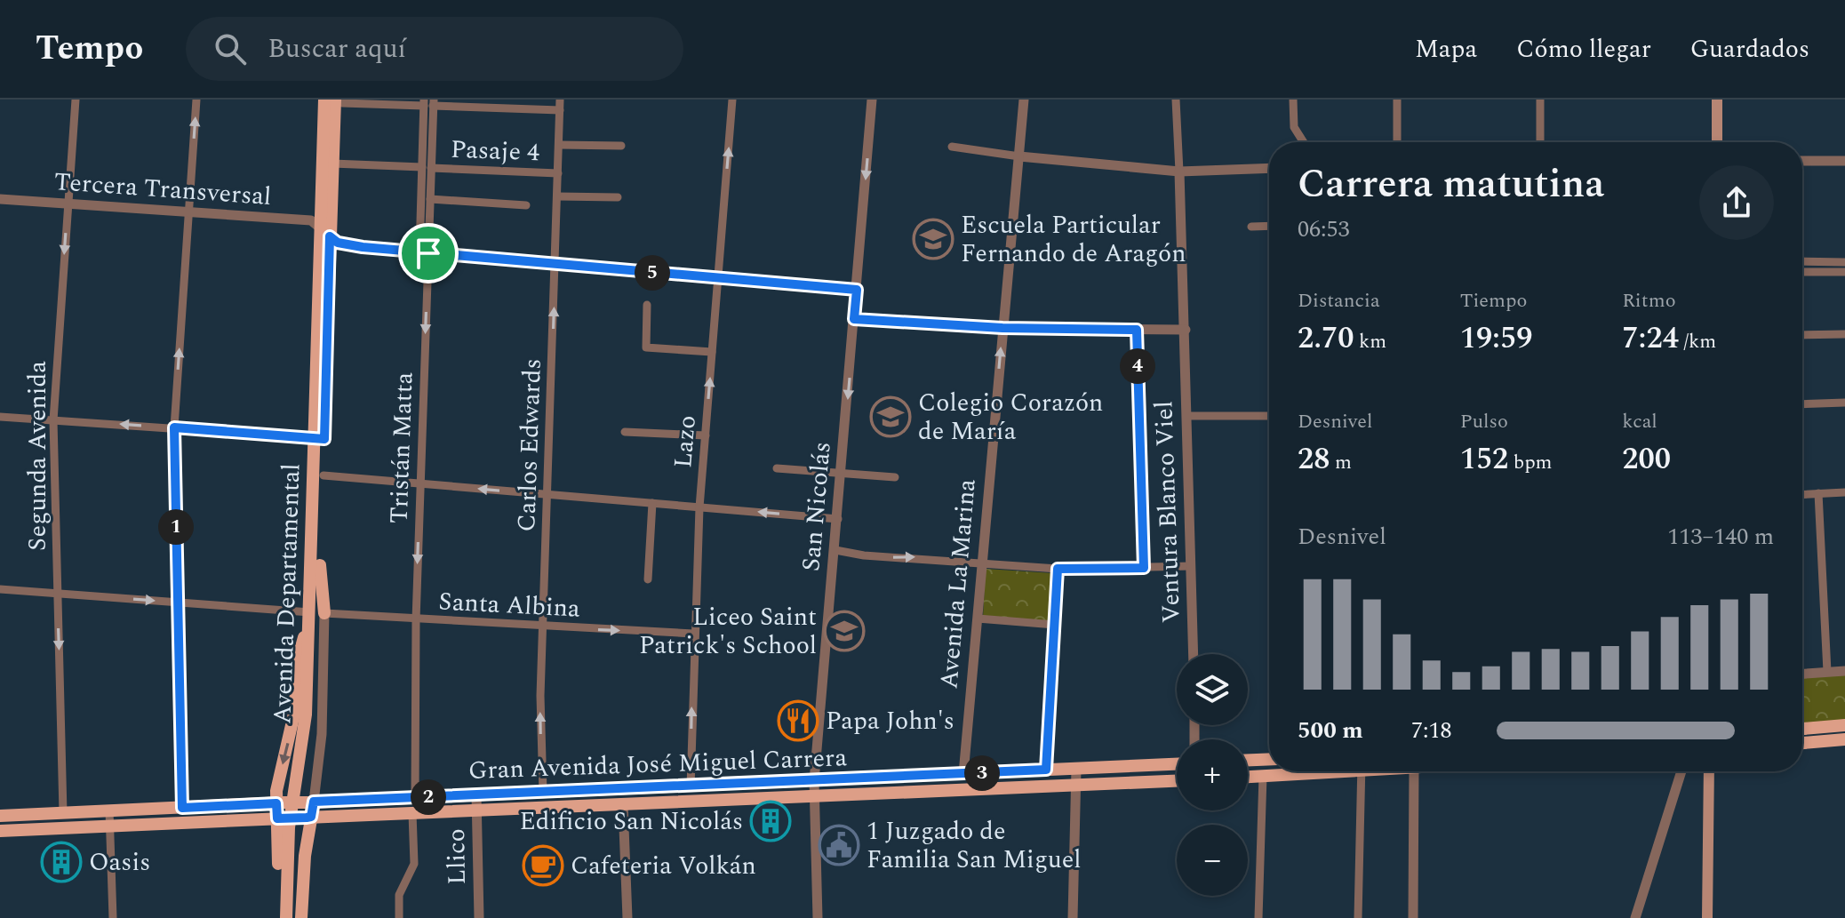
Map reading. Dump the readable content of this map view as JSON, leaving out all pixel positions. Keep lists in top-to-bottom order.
{
  "streets": {
    "main road": ["Avenida Departamental", "Gran Avenida José Miguel Carrera"],
    "street": [
      "Pasaje 4",
      "Tercera Transversal",
      "Lazo",
      "Carlos Edwards",
      "Tristán Matta",
      "Segunda Avenida",
      "San Nicolás",
      "Ventura Blanco Viel",
      "Avenida La Marina",
      "Santa Albina",
      "Llico"
    ]
  },
  "crossings": [
    ["Pasaje 4", "Carlos Edwards"],
    ["Pasaje 4", "Tristán Matta"],
    ["Pasaje 4", "Avenida Departamental"],
    ["Tercera Transversal", "Lazo"],
    ["Tercera Transversal", "Carlos Edwards"],
    ["Tercera Transversal", "Tristán Matta"],
    ["Tercera Transversal", "Segunda Avenida"],
    ["Tercera Transversal", "San Nicolás"],
    ["Tercera Transversal", "Avenida Departamental"],
    ["Lazo", "Santa Albina"],
    ["Lazo", "Gran Avenida José Miguel Carrera"],
    ["Carlos Edwards", "Santa Albina"],
    ["Carlos Edwards", "Gran Avenida José Miguel Carrera"],
    ["Tristán Matta", "Santa Albina"],
    ["Tristán Matta", "Gran Avenida José Miguel Carrera"],
    ["Segunda Avenida", "Gran Avenida José Miguel Carrera"],
    ["San Nicolás", "Gran Avenida José Miguel Carrera"],
    ["Avenida La Marina", "Gran Avenida José Miguel Carrera"],
    ["Avenida Departamental", "Santa Albina"],
    ["Avenida Departamental", "Gran Avenida José Miguel Carrera"],
    ["Gran Avenida José Miguel Carrera", "Llico"]
  ],
  "one_way": [
    "Lazo",
    "Carlos Edwards",
    "Tristán Matta",
    "Segunda Avenida",
    "San Nicolás",
    "Santa Albina"
  ],
  "places": {
    "school or university": ["Escuela Particular Fernando de Aragón", "Colegio Corazón de María", "Liceo Saint Patrick's School"],
    "restaurant": ["Papa John's"],
    "building": ["Edificio San Nicolás", "Oasis"],
    "public building": ["1 Juzgado de Familia San Miguel"],
    "cafe": ["Cafeteria Volkán"]
  },
  "page": {
    "header": "Tempo",
    "search": "Buscar aquí",
    "nav": ["Mapa", "Cómo llegar", "Guardados"],
    "heading": ["Carrera matutina", "06:53"],
    "pins": [
      "5",
      "4",
      "1",
      "3",
      "2"
    ],
    "stats": [
      ["Distancia", "2.70 km"],
      ["Tiempo", "19:59"],
      ["Ritmo", "7:24 /km"],
      ["Desnivel", "28 m"],
      ["Pulso", "152 bpm"],
      ["kcal", "200"]
    ],
    "chart": ["Desnivel", "113–140 m"],
    "map_buttons": ["+", "−"],
    "list": [
      {
        "name": "500 m",
        "note": "7:18"
      }
    ]
  }
}
